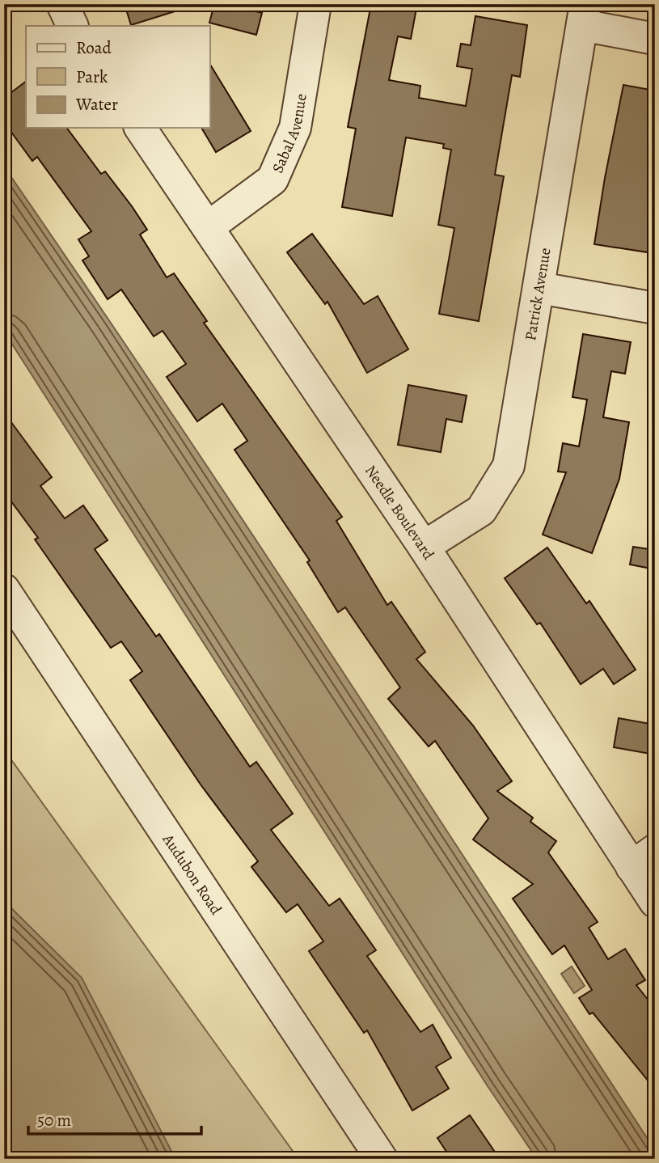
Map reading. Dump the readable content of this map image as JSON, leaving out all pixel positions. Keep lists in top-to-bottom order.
{
  "streets": {
    "street": [
      "Sabal Avenue",
      "Patrick Avenue",
      "Needle Boulevard",
      "Audubon Road"
    ]
  },
  "crossings": [
    ["Sabal Avenue", "Needle Boulevard"],
    ["Patrick Avenue", "Needle Boulevard"]
  ],
  "legend": ["Road", "Park", "Water"],
  "scale_bar": "50 m"
}
